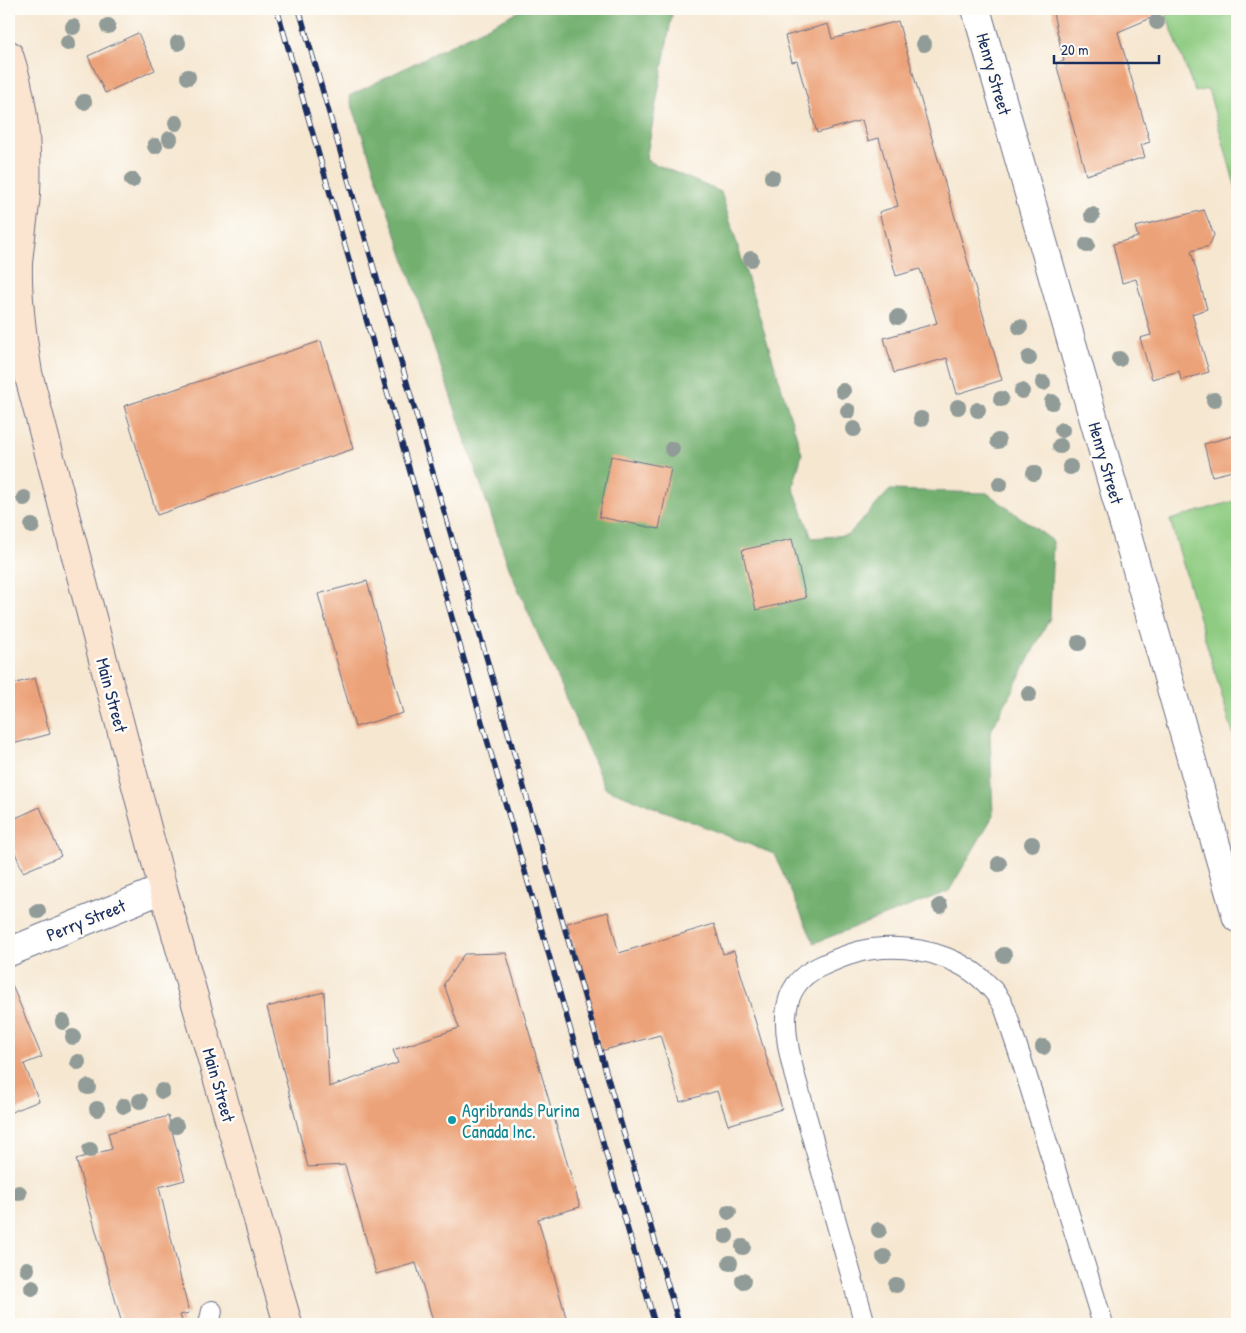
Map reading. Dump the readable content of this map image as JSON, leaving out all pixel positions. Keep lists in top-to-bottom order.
{
  "streets": {
    "main road": ["Main Street"],
    "street": ["Henry Street", "Perry Street"]
  },
  "crossings": [
    ["Main Street", "Perry Street"]
  ],
  "places": ["Agribrands Purina Canada Inc."],
  "scale_bar": "20 m"
}
